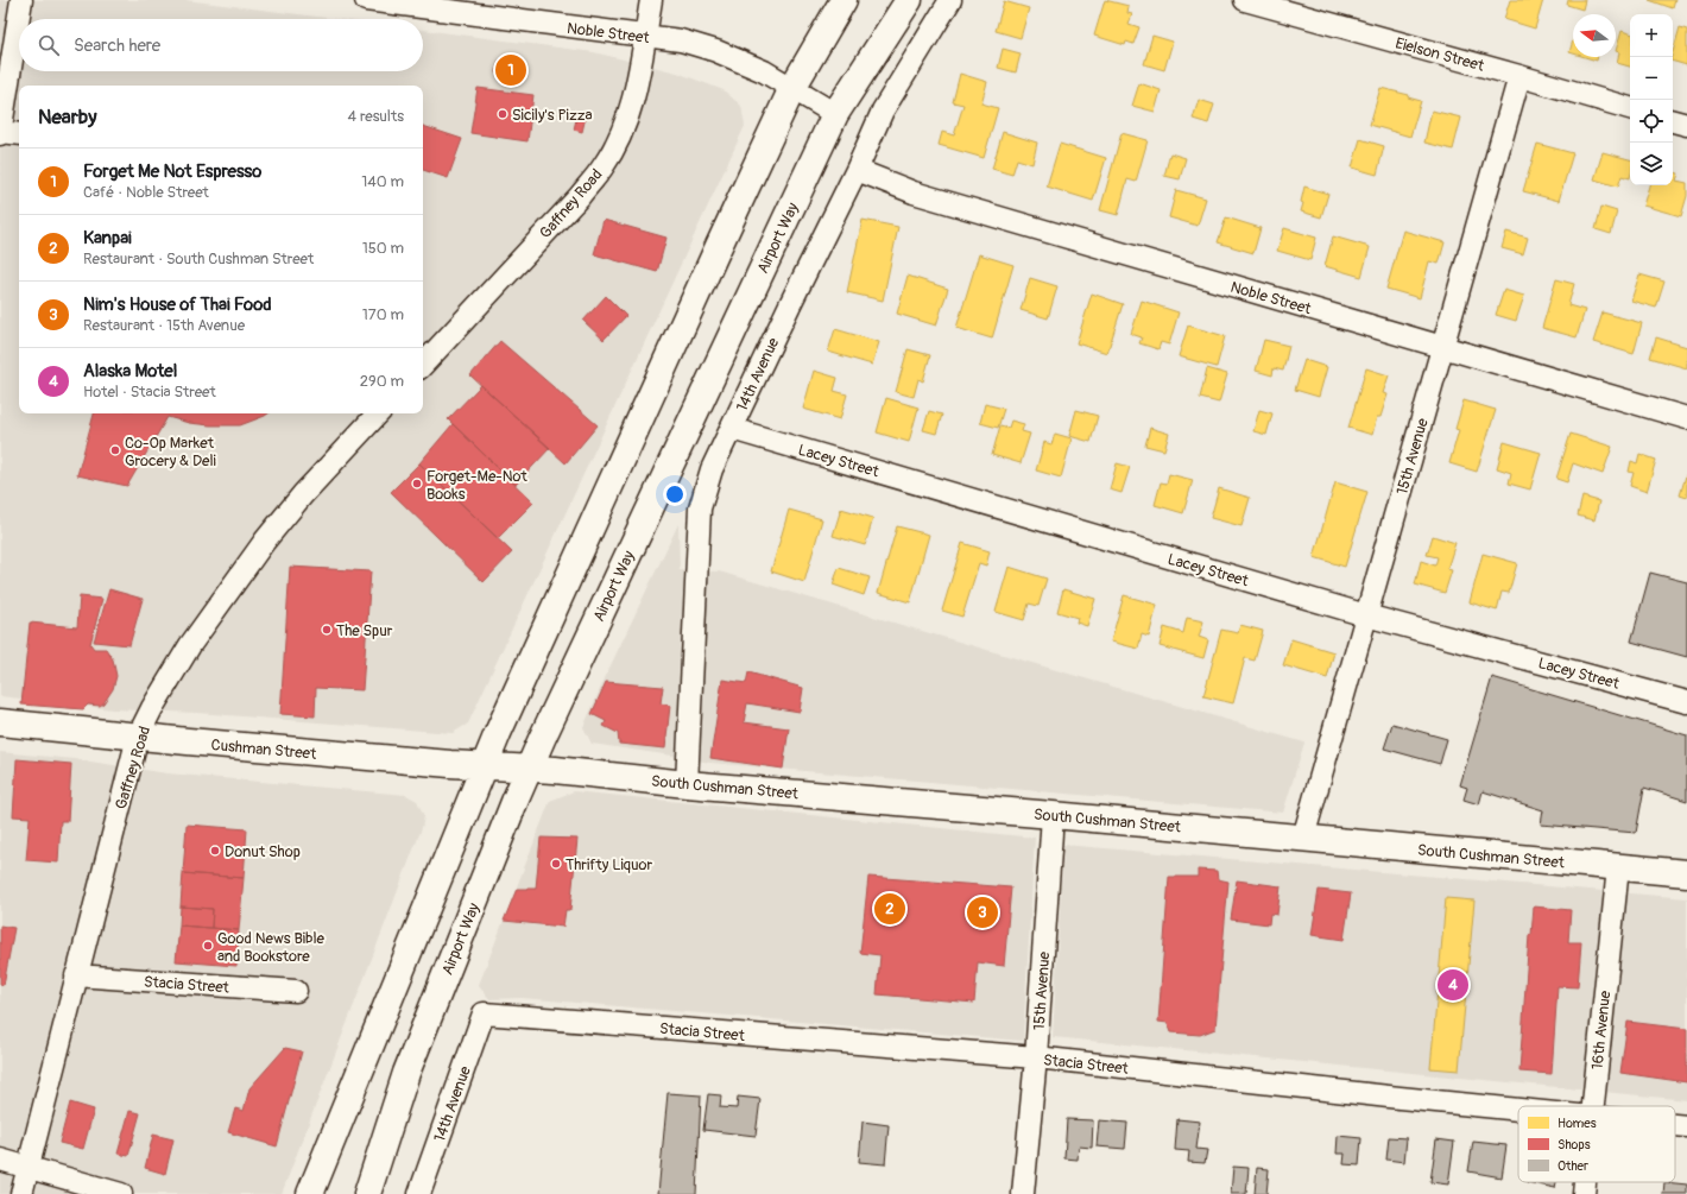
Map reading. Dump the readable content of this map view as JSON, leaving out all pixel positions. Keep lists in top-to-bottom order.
{
  "streets": {
    "main road": ["Airport Way", "Cushman Street", "South Cushman Street"],
    "street": [
      "Noble Street",
      "Eielson Street",
      "Gaffney Road",
      "14th Avenue",
      "15th Avenue",
      "Lacey Street",
      "Stacia Street",
      "16th Avenue"
    ]
  },
  "crossings": [
    ["Noble Street", "Gaffney Road"],
    ["Noble Street", "Airport Way"],
    ["Noble Street", "14th Avenue"],
    ["Noble Street", "15th Avenue"],
    ["Eielson Street", "15th Avenue"],
    ["Gaffney Road", "Cushman Street"],
    ["Gaffney Road", "Stacia Street"],
    ["Airport Way", "Cushman Street"],
    ["Airport Way", "South Cushman Street"],
    ["14th Avenue", "Lacey Street"],
    ["14th Avenue", "South Cushman Street"],
    ["14th Avenue", "Stacia Street"],
    ["15th Avenue", "Lacey Street"],
    ["15th Avenue", "South Cushman Street"],
    ["15th Avenue", "Stacia Street"],
    ["Cushman Street", "South Cushman Street"],
    ["South Cushman Street", "16th Avenue"]
  ],
  "places": [
    "Sicily's Pizza",
    "Co-Op Market Grocery & Deli",
    "Forget-Me-Not Books",
    "The Spur",
    "Donut Shop",
    "Thrifty Liquor",
    "Good News Bible and Bookstore"
  ],
  "legend": ["Homes", "Shops", "Other"],
  "north": "left",
  "page": {
    "map_buttons": ["+", "−"],
    "search": "Search here",
    "pins": [
      "1",
      "2",
      "3",
      "4"
    ],
    "heading": ["Nearby", "4 results"],
    "list": [
      {
        "mark": "1",
        "name": "Forget Me Not Espresso",
        "note": "Café · Noble Street",
        "value": "140 m"
      },
      {
        "mark": "2",
        "name": "Kanpai",
        "note": "Restaurant · South Cushman Street",
        "value": "150 m"
      },
      {
        "mark": "3",
        "name": "Nim's House of Thai Food",
        "note": "Restaurant · 15th Avenue",
        "value": "170 m"
      },
      {
        "mark": "4",
        "name": "Alaska Motel",
        "note": "Hotel · Stacia Street",
        "value": "290 m"
      }
    ]
  }
}
